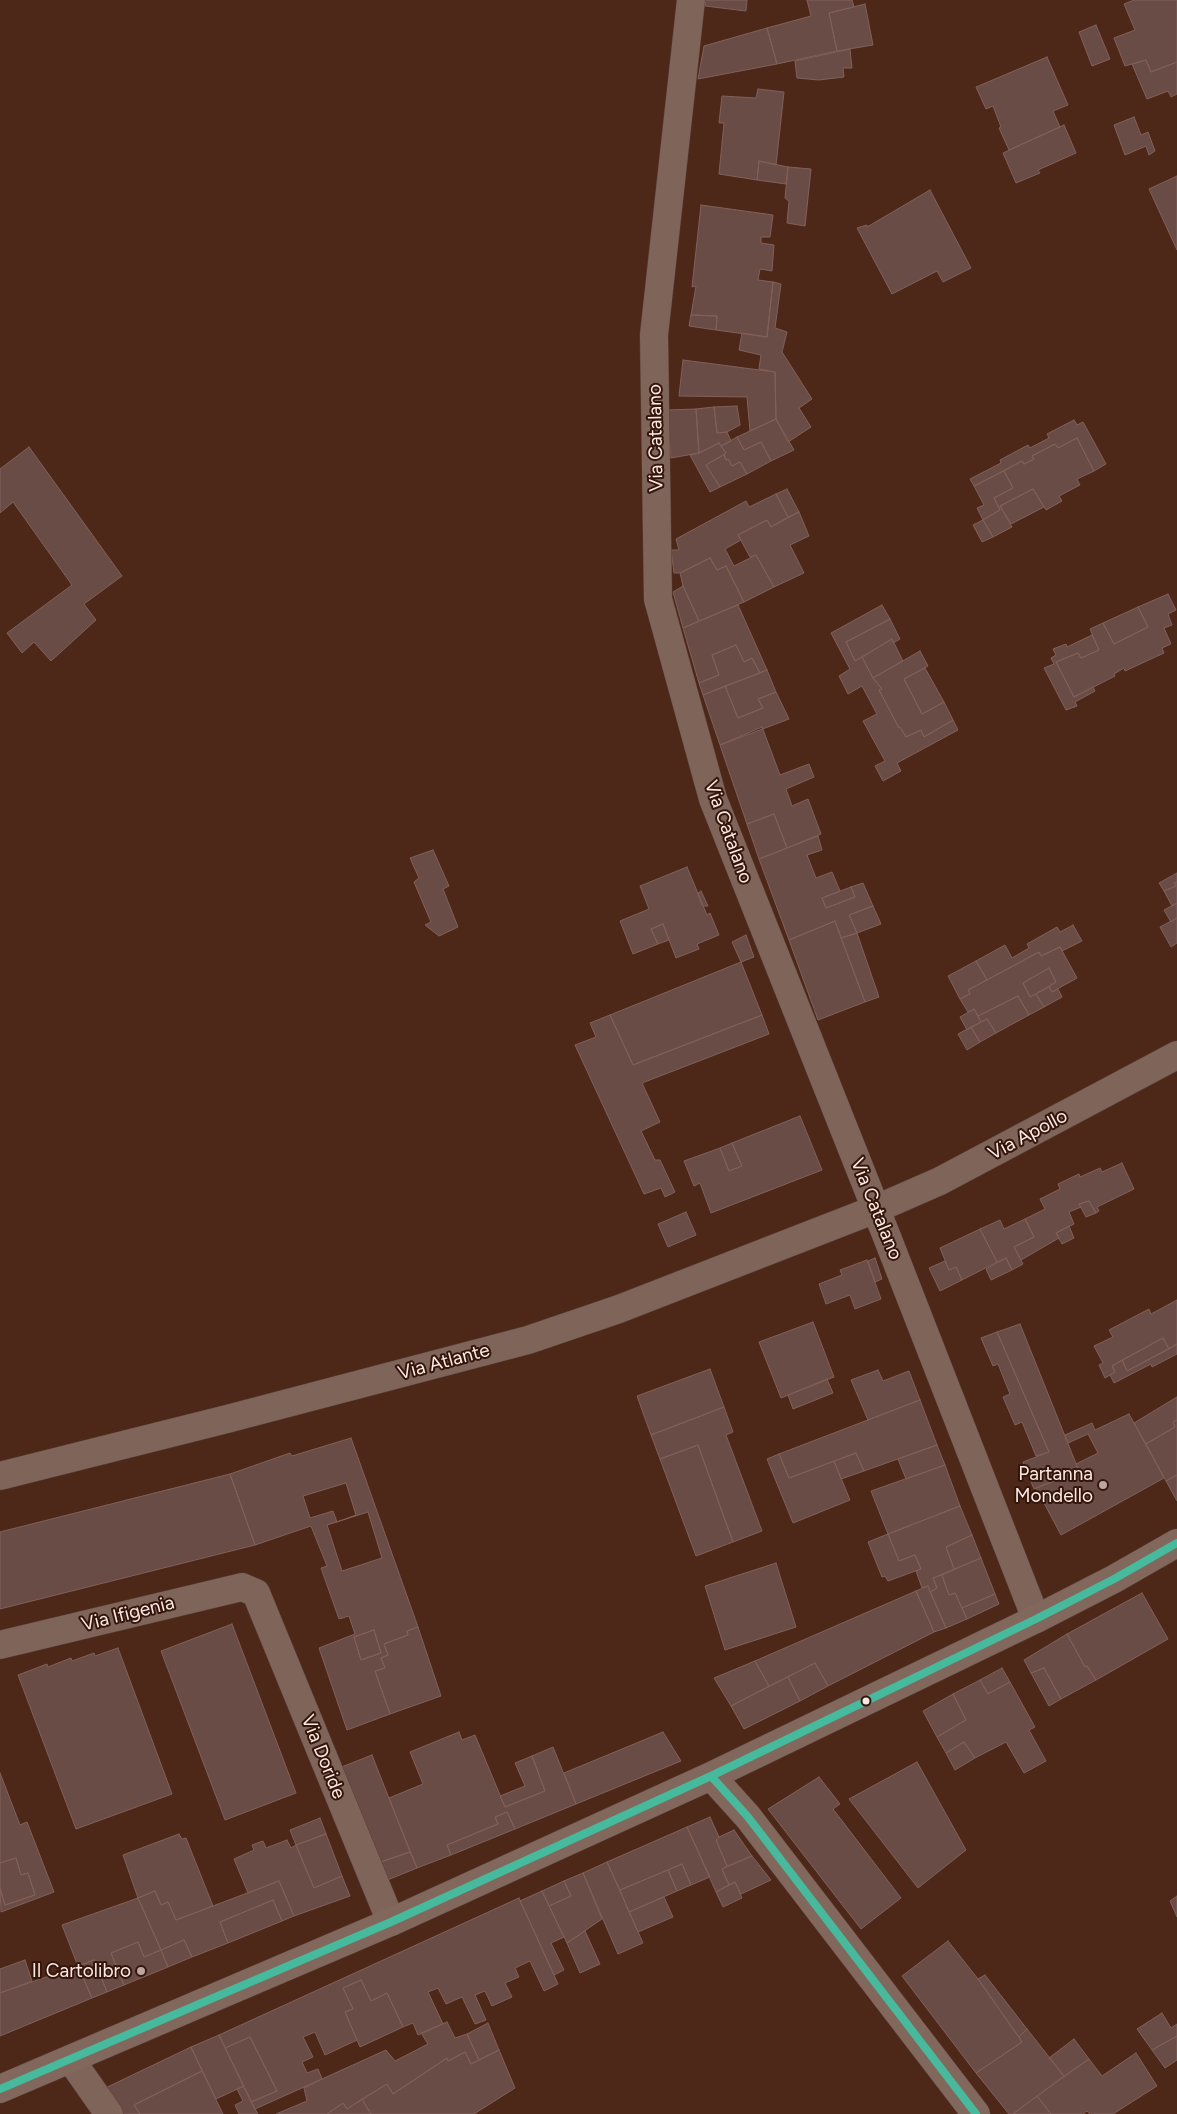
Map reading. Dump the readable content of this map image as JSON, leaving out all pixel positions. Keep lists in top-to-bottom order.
{
  "streets": {
    "street": [
      "Via Catalano",
      "Via Apollo",
      "Via Atlante",
      "Via Ifigenia",
      "Via Doride"
    ]
  },
  "crossings": [
    ["Via Catalano", "Via Apollo"],
    ["Via Catalano", "Via Atlante"],
    ["Via Apollo", "Via Atlante"],
    ["Via Ifigenia", "Via Doride"]
  ],
  "places": ["Partanna Mondello", "Il Cartolibro"]
}
